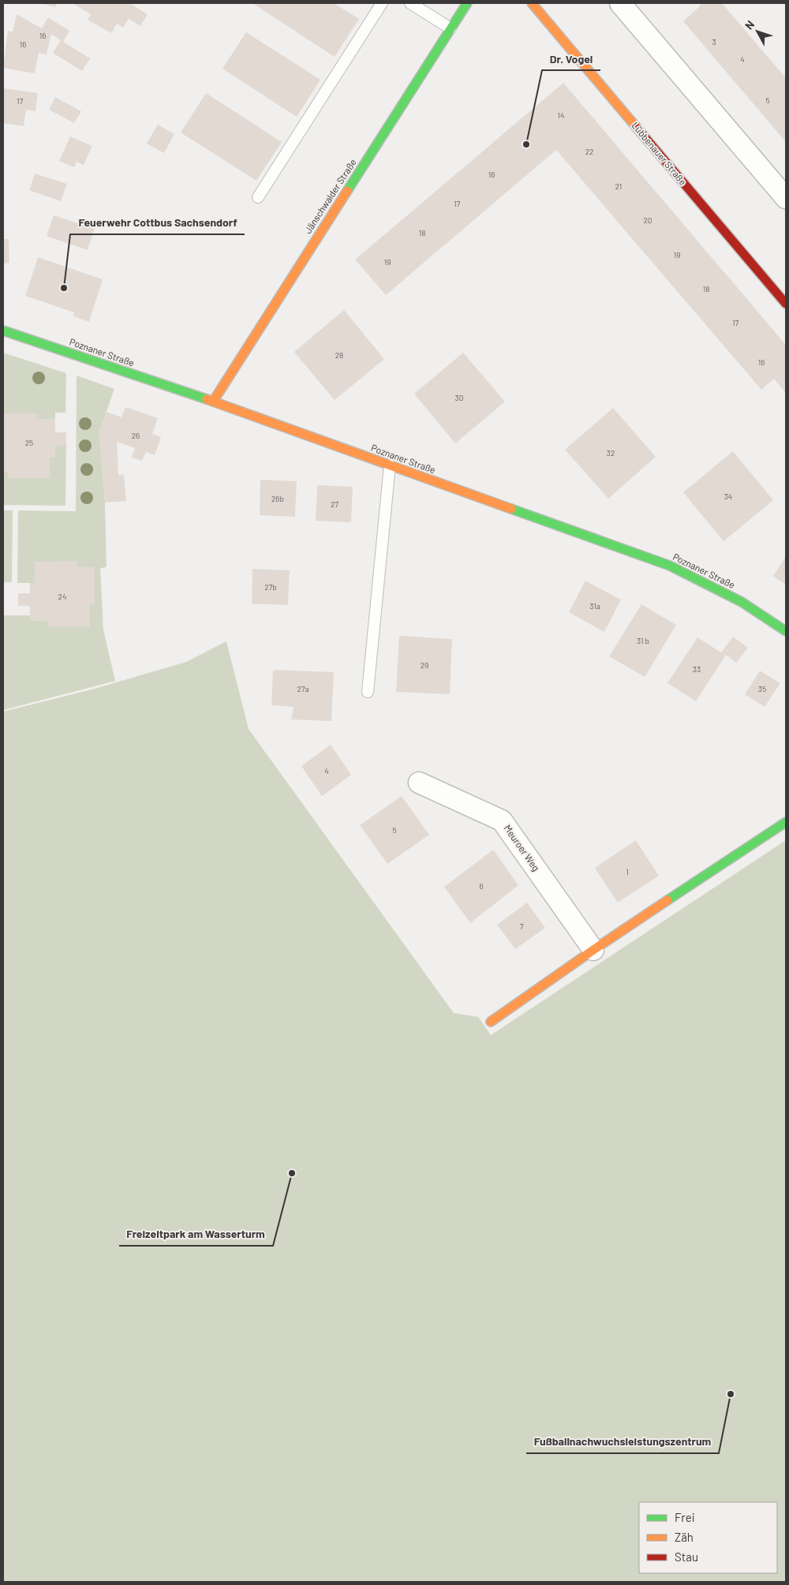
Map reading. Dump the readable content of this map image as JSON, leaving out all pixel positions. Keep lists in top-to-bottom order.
{
  "streets": {
    "street": [
      "Lübbenauer Straße",
      "Jänschwalder Straße",
      "Poznaner Straße",
      "Meuroer Weg"
    ]
  },
  "crossings": [
    ["Jänschwalder Straße", "Poznaner Straße"]
  ],
  "places": [
    "Dr. Vogel",
    "Feuerwehr Cottbus Sachsendorf",
    "Freizeitpark am Wasserturm",
    "Fußballnachwuchsleistungszentrum"
  ],
  "house_numbers": [
    "16",
    "3",
    "16",
    "4",
    "5",
    "17",
    "14",
    "22",
    "16",
    "21",
    "17",
    "20",
    "18",
    "19",
    "19",
    "18",
    "17",
    "28",
    "16",
    "30",
    "26",
    "25",
    "32",
    "34",
    "26b",
    "27",
    "27b",
    "24",
    "31a",
    "31 b",
    "29",
    "33",
    "27a",
    "35",
    "4",
    "5",
    "1",
    "6",
    "7"
  ],
  "legend": ["Frei", "Zäh", "Stau"],
  "north": "top left"
}
